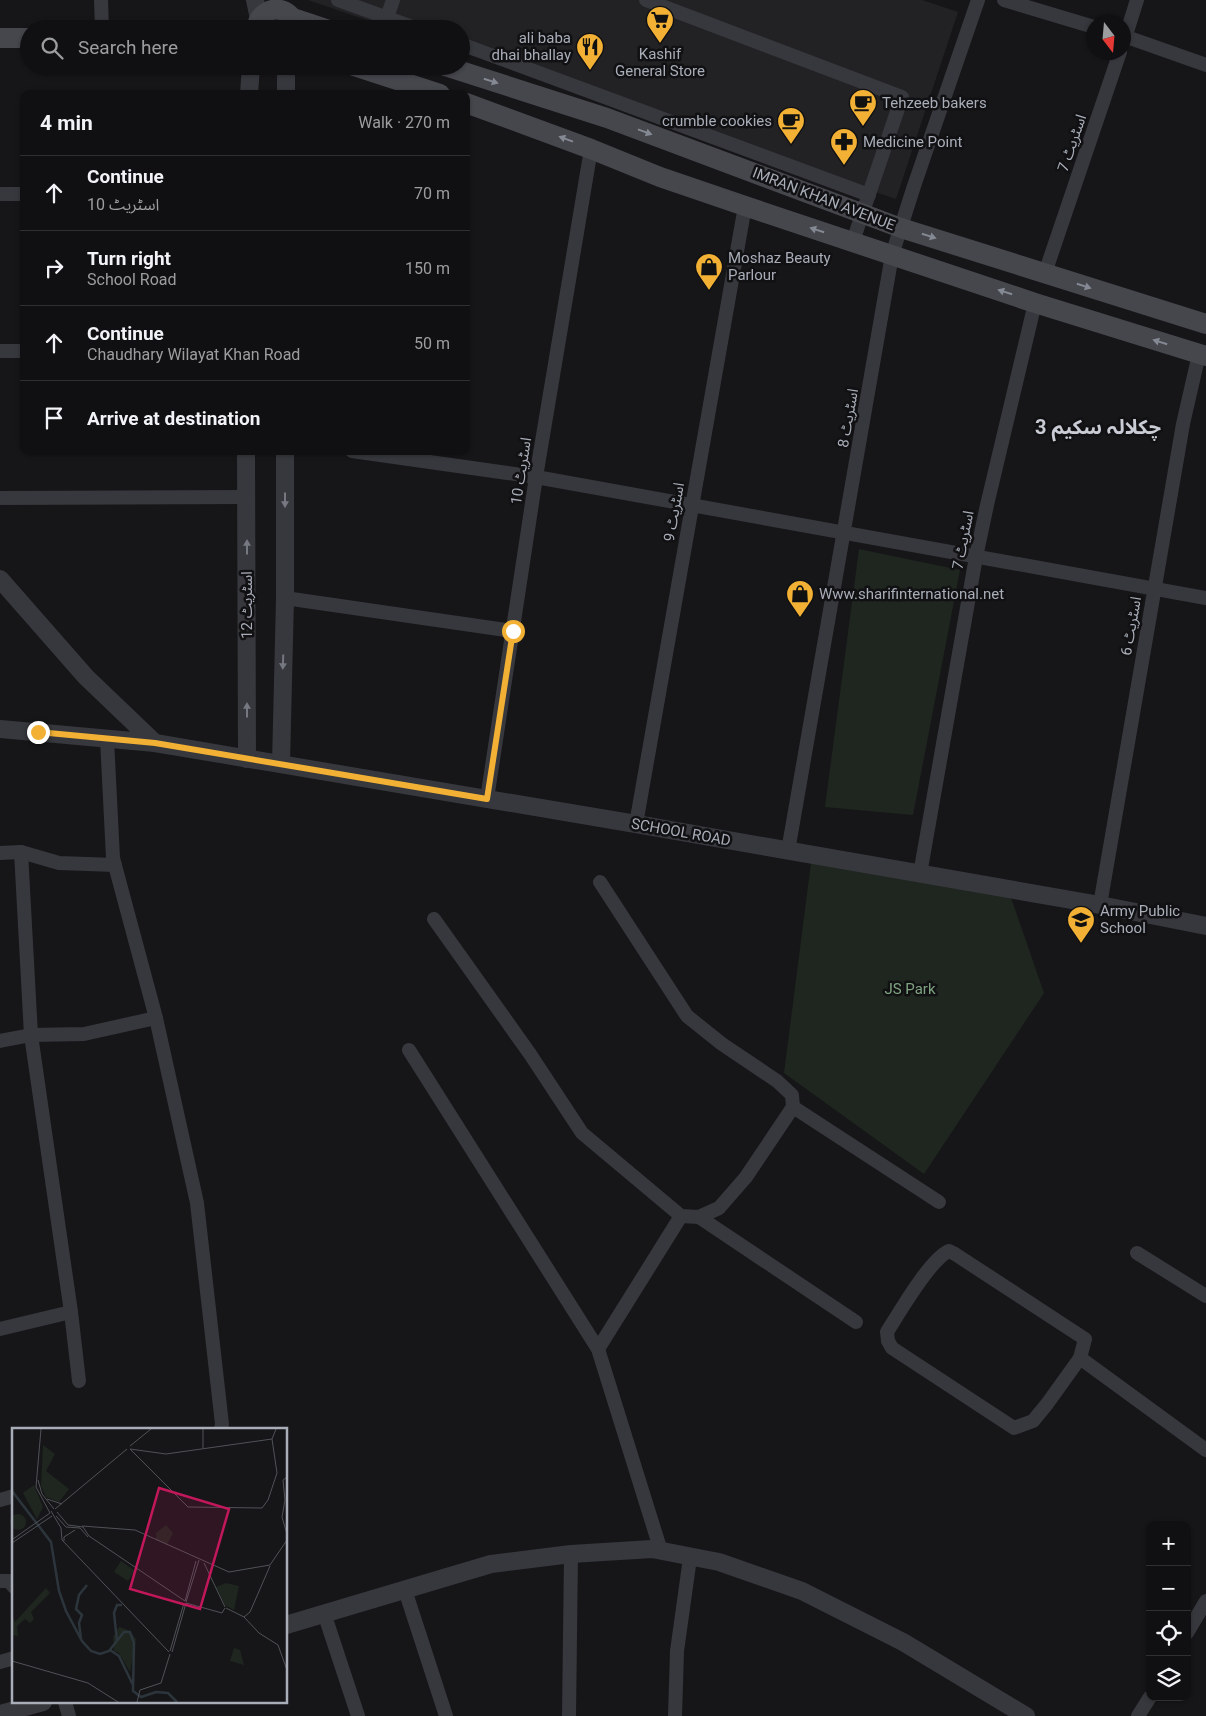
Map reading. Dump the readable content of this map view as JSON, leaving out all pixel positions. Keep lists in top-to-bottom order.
{
  "streets": {
    "main road": ["IMRAN KHAN AVENUE"],
    "street": [
      "اسٹریٹ 7",
      "اسٹریٹ 8",
      "اسٹریٹ 10",
      "اسٹریٹ 9",
      "اسٹریٹ 12",
      "اسٹریٹ 6",
      "SCHOOL ROAD"
    ]
  },
  "crossings": [
    ["اسٹریٹ 7", "IMRAN KHAN AVENUE"],
    ["اسٹریٹ 7", "SCHOOL ROAD"],
    ["IMRAN KHAN AVENUE", "اسٹریٹ 8"],
    ["IMRAN KHAN AVENUE", "اسٹریٹ 10"],
    ["IMRAN KHAN AVENUE", "اسٹریٹ 9"],
    ["IMRAN KHAN AVENUE", "اسٹریٹ 6"],
    ["اسٹریٹ 8", "SCHOOL ROAD"],
    ["اسٹریٹ 10", "SCHOOL ROAD"],
    ["اسٹریٹ 9", "SCHOOL ROAD"],
    ["اسٹریٹ 12", "SCHOOL ROAD"],
    ["اسٹریٹ 6", "SCHOOL ROAD"]
  ],
  "districts": ["چکلالہ سکیم 3"],
  "parks": ["JS Park"],
  "places": {
    "supermarket": ["Kashif General Store"],
    "restaurant": ["ali baba dhai bhallay"],
    "cafe": ["Tehzeeb bakers", "crumble cookies"],
    "pharmacy": ["Medicine Point"],
    "shop": ["Moshaz Beauty Parlour", "Www.sharifinternational.net"],
    "school or university": ["Army Public School"]
  },
  "north": "bottom",
  "page": {
    "search": "Search here",
    "heading": ["4 min", "Walk · 270 m"],
    "list": [
      ["Continue", "اسٹریٹ 10", "70 m"],
      ["Turn right", "School Road", "150 m"],
      ["Continue", "Chaudhary Wilayat Khan Road", "50 m"],
      "Arrive at destination"
    ],
    "map_buttons": ["+", "−"]
  }
}
